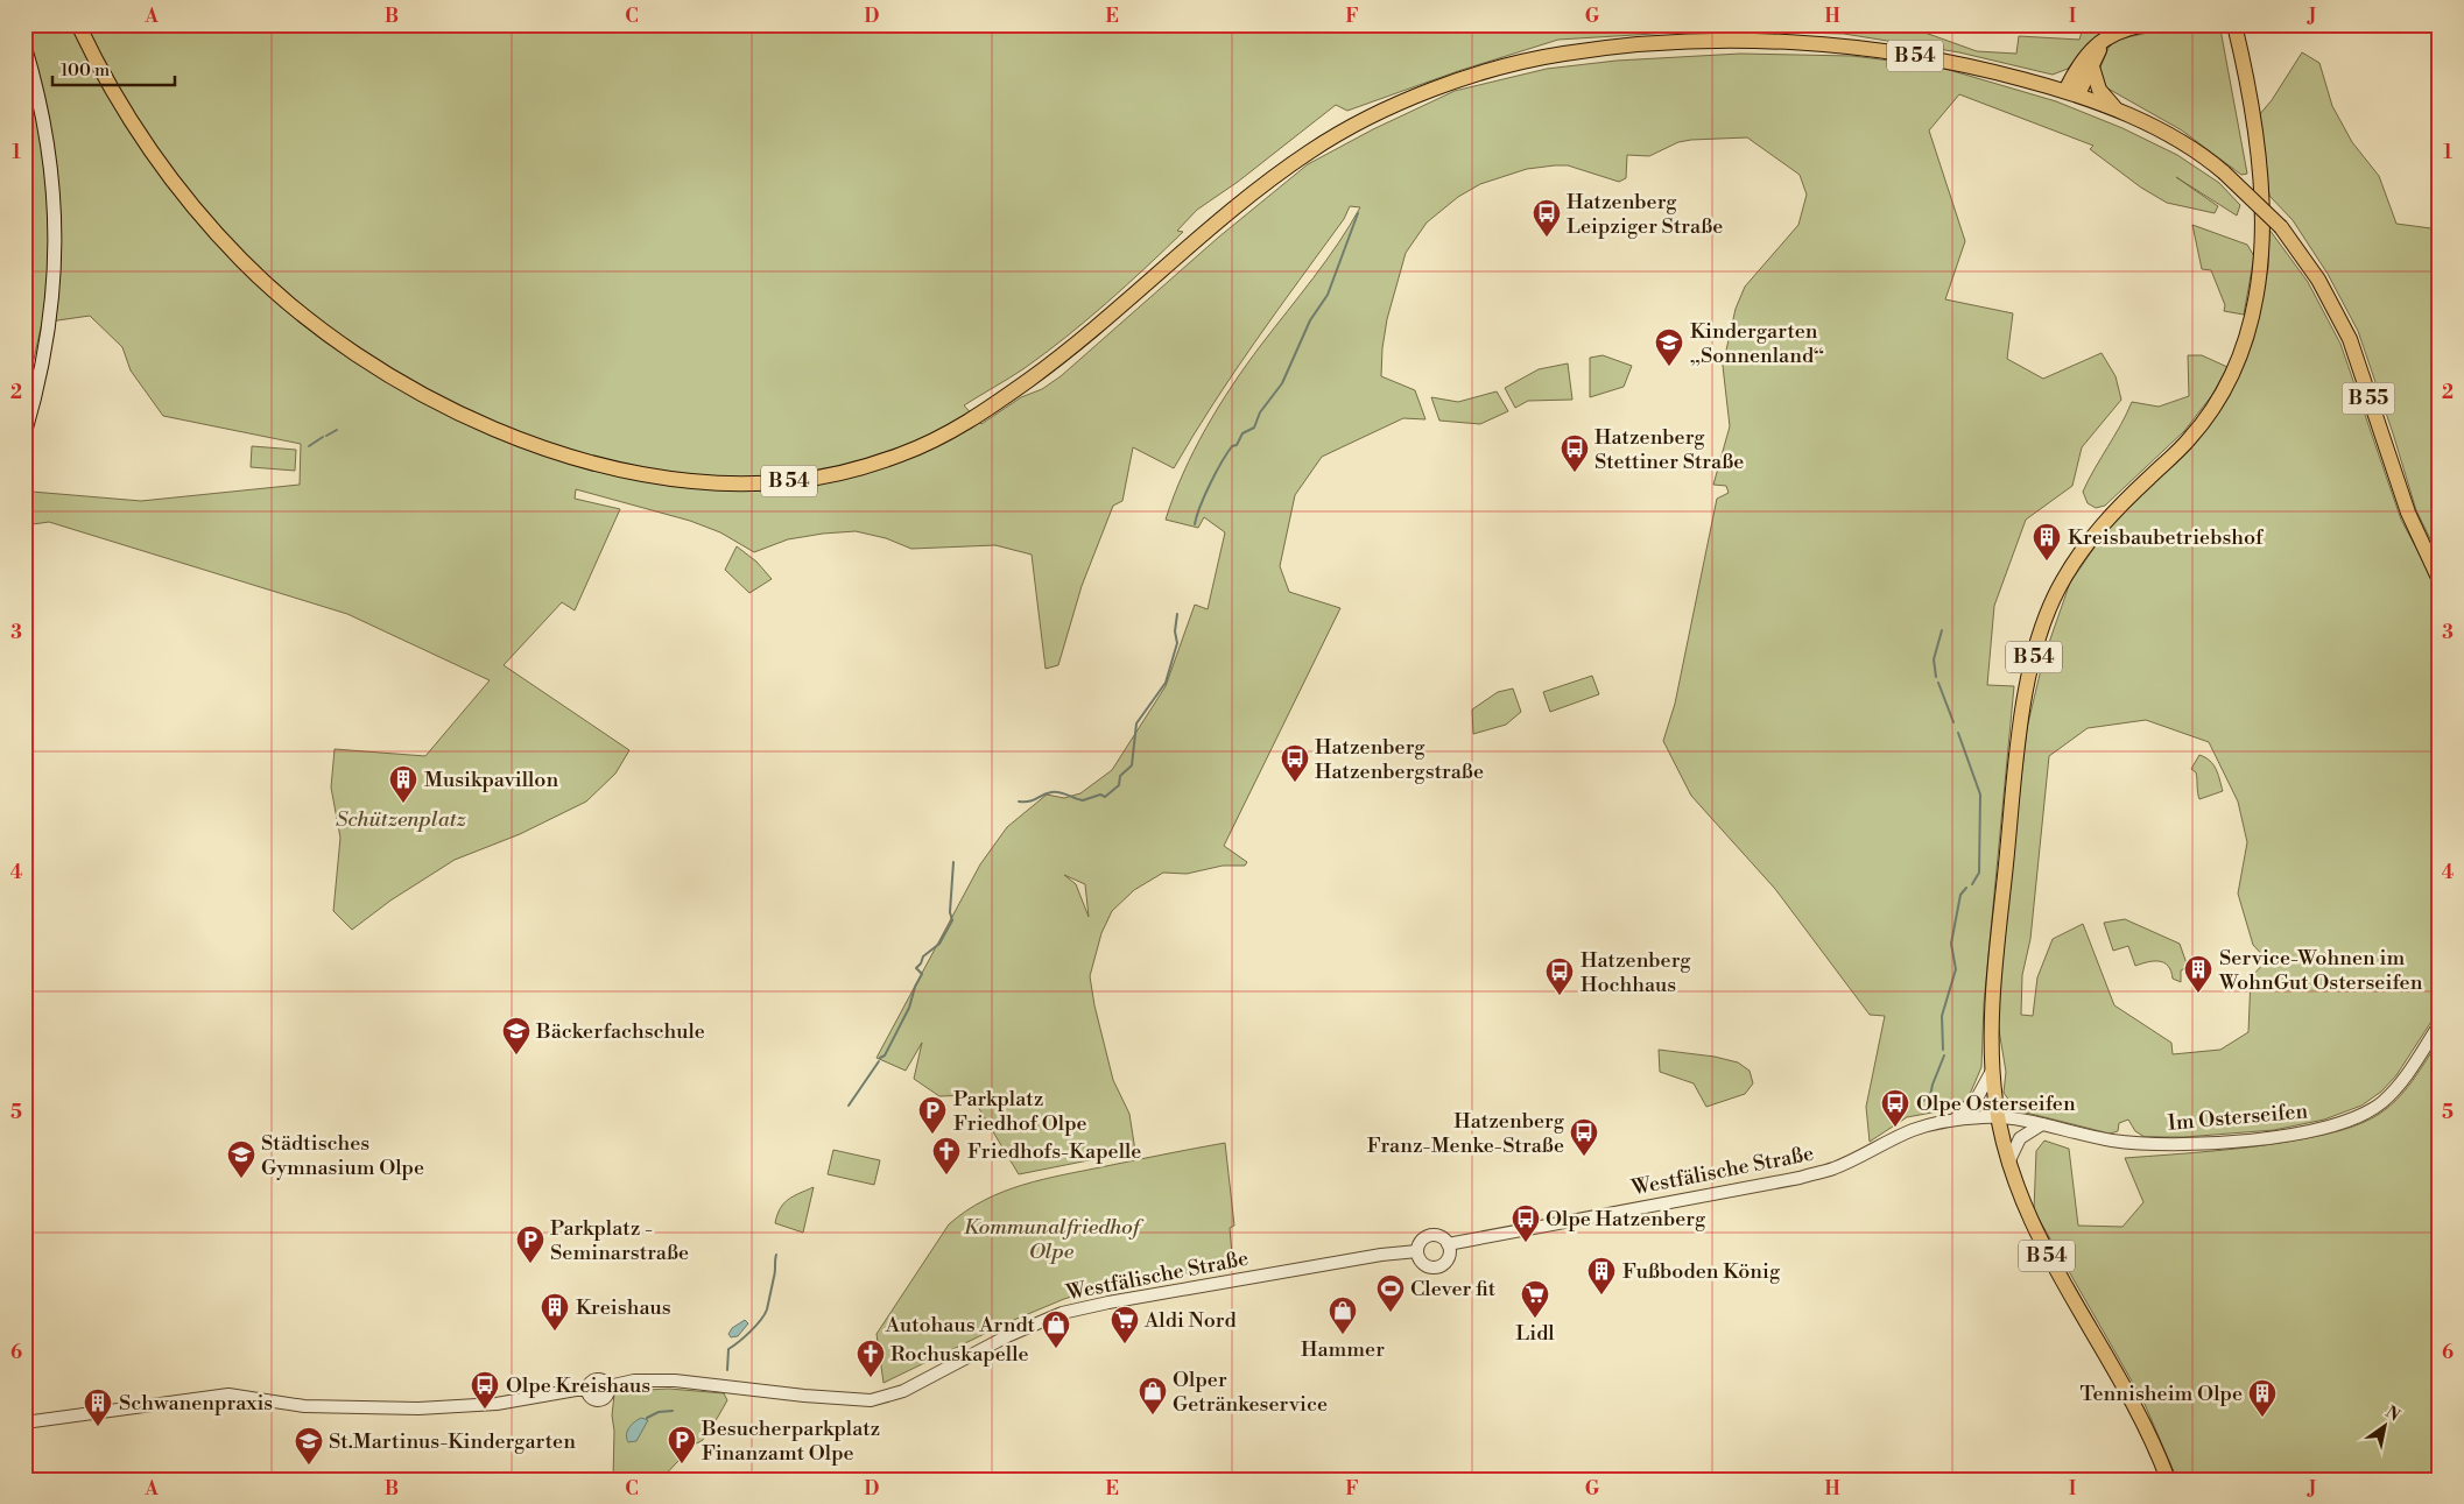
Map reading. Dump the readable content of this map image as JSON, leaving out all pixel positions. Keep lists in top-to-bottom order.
{
  "streets": {
    "main road": ["B 54", "B 55"],
    "street": ["Im Osterseifen", "Westfälische Straße"]
  },
  "crossings": [
    ["B 54", "B 55"],
    ["B 54", "Im Osterseifen"],
    ["B 54", "Westfälische Straße"],
    ["Im Osterseifen", "Westfälische Straße"]
  ],
  "parks": ["Schützenplatz", "Kommunalfriedhof Olpe"],
  "places": {
    "bus stop": [
      "Hatzenberg Leipziger Straße",
      "Hatzenberg Stettiner Straße",
      "Hatzenberg Hatzenbergstraße",
      "Hatzenberg Hochhaus",
      "Olpe Osterseifen",
      "Hatzenberg Franz-Menke-Straße",
      "Olpe Hatzenberg",
      "Olpe Kreishaus"
    ],
    "school or university": [
      "Kindergarten „Sonnenland“",
      "Bäckerfachschule",
      "Städtisches Gymnasium Olpe",
      "St.Martinus-Kindergarten"
    ],
    "building": [
      "Kreisbaubetriebshof",
      "Musikpavillon",
      "Service-Wohnen im WohnGut Osterseifen",
      "Fußboden König",
      "Kreishaus",
      "Tennisheim Olpe",
      "Schwanenpraxis"
    ],
    "parking": ["Parkplatz Friedhof Olpe", "Parkplatz - Seminarstraße", "Besucherparkplatz Finanzamt Olpe"],
    "church": ["Friedhofs-Kapelle", "Rochuskapelle"],
    "sports": ["Clever fit"],
    "supermarket": ["Lidl", "Aldi Nord"],
    "shop": ["Hammer", "Autohaus Arndt", "Olper Getränkeservice"]
  },
  "scale_bar": "100 m",
  "north": "top right",
  "grid": {
    "columns": [
      "A",
      "B",
      "C",
      "D",
      "E",
      "F",
      "G",
      "H",
      "I",
      "J"
    ],
    "rows": [
      "1",
      "2",
      "3",
      "4",
      "5",
      "6"
    ]
  }
}
